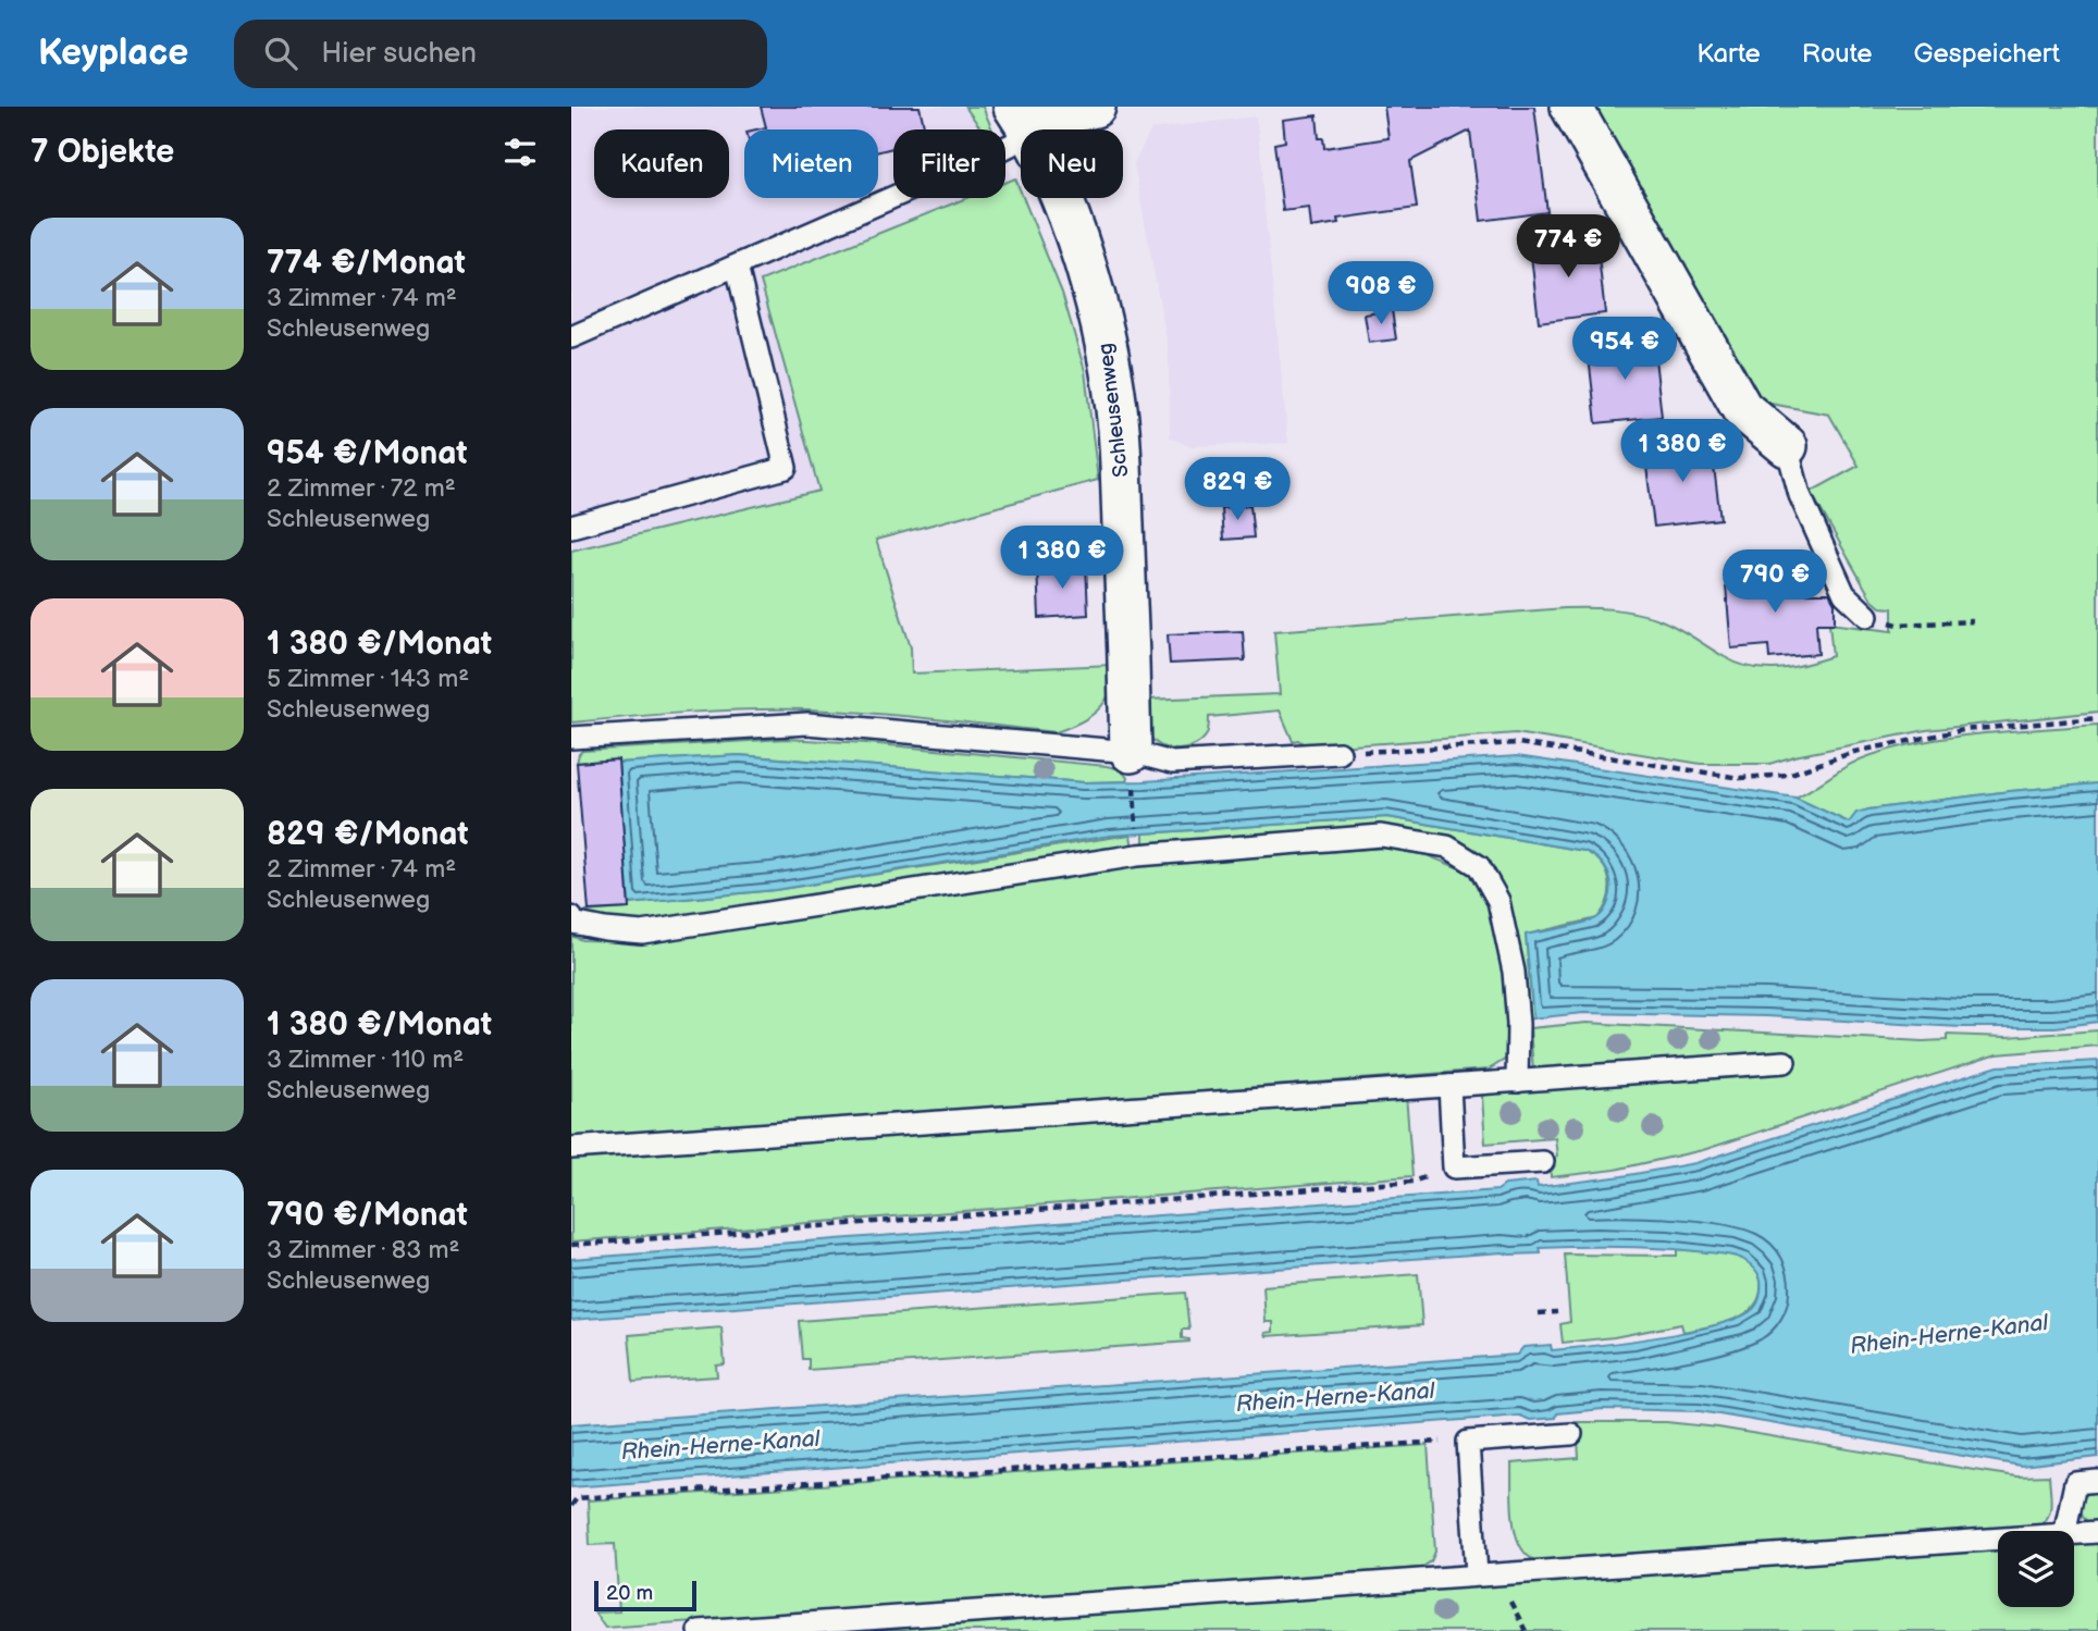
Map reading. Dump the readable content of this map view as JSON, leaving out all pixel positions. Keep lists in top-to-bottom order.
{
  "streets": {
    "street": ["Schleusenweg"]
  },
  "water": ["Rhein-Herne-Kanal"],
  "scale_bar": "20 m",
  "page": {
    "header": "Keyplace",
    "search": "Hier suchen",
    "nav": ["Karte", "Route", "Gespeichert"],
    "heading": "7 Objekte",
    "chip": [
      "Kaufen",
      "Mieten",
      "Filter",
      "Neu"
    ],
    "list": [
      {
        "name": "774 €/Monat",
        "note": "3 Zimmer · 74 m² · Schleusenweg"
      },
      {
        "name": "954 €/Monat",
        "note": "2 Zimmer · 72 m² · Schleusenweg"
      },
      {
        "name": "1 380 €/Monat",
        "note": "5 Zimmer · 143 m² · Schleusenweg"
      },
      {
        "name": "829 €/Monat",
        "note": "2 Zimmer · 74 m² · Schleusenweg"
      },
      {
        "name": "1 380 €/Monat",
        "note": "3 Zimmer · 110 m² · Schleusenweg"
      },
      {
        "name": "790 €/Monat",
        "note": "3 Zimmer · 83 m² · Schleusenweg"
      }
    ],
    "price": [
      "774 €",
      "908 €",
      "954 €",
      "1 380 €",
      "829 €",
      "1 380 €",
      "790 €"
    ],
    "scale": "20 m"
  }
}
